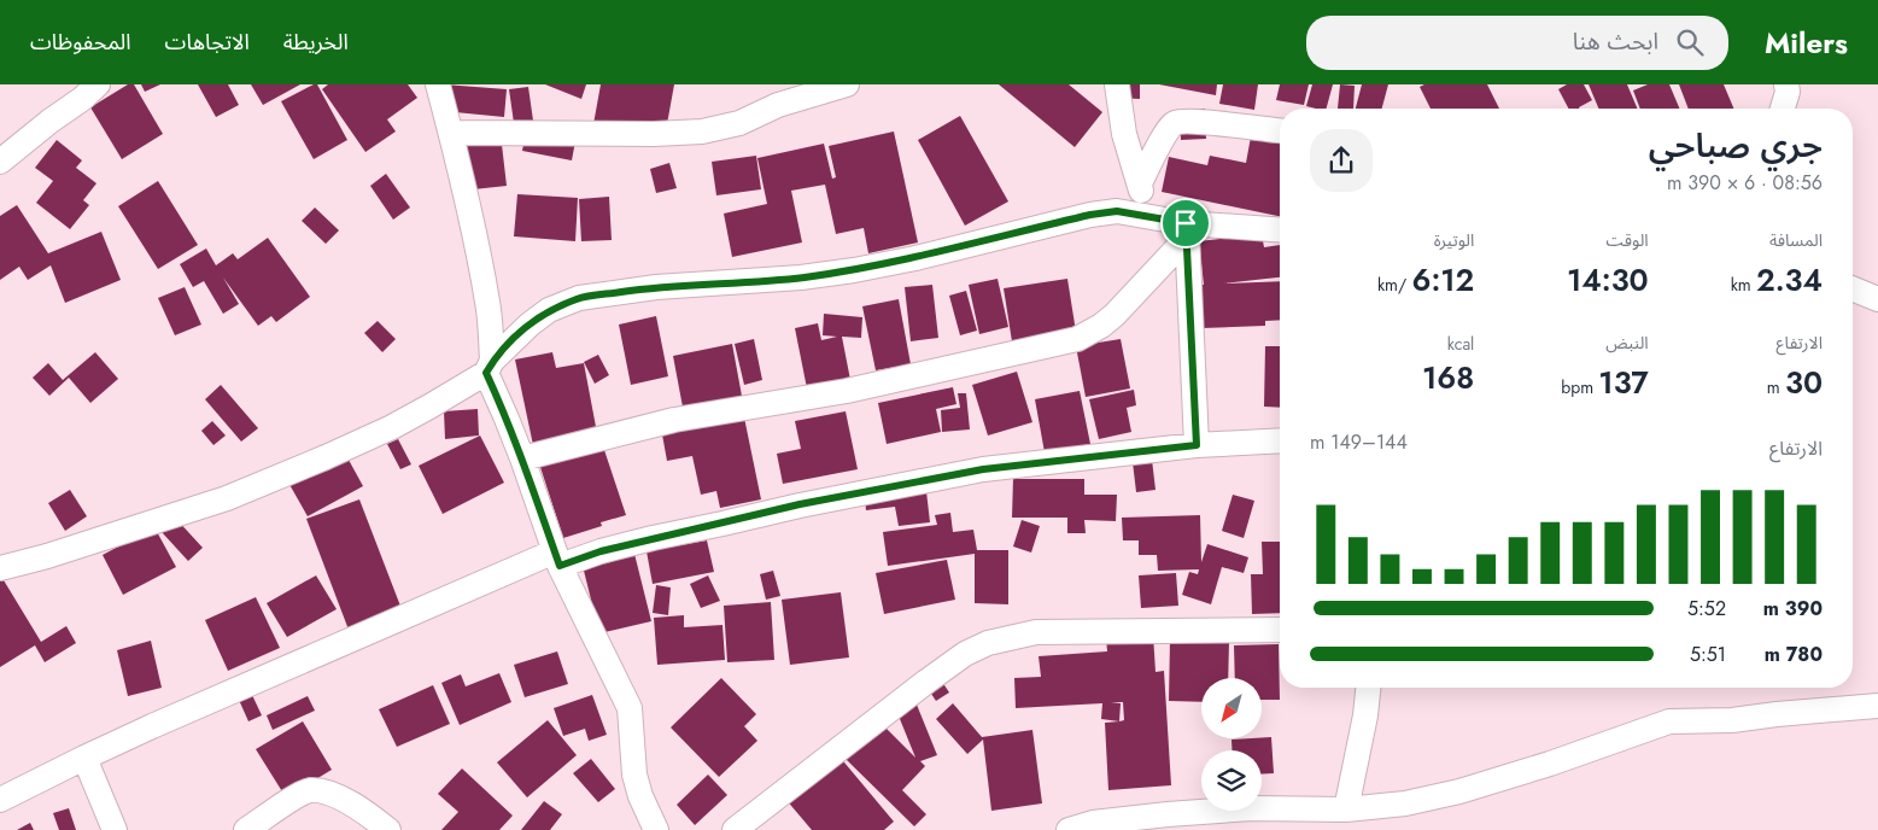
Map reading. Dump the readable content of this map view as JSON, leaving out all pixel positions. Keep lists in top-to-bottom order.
{
  "north": "bottom left",
  "page": {
    "header": "Milers",
    "search": "ابحث هنا",
    "nav": ["الخريطة", "الاتجاهات", "المحفوظات"],
    "heading": ["جري صباحي", "08:56 · 6 × 390 m"],
    "stats": [
      ["المسافة", "2.34 km"],
      ["الوقت", "14:30"],
      ["الوتيرة", "6:12 /km"],
      ["الارتفاع", "30 m"],
      ["النبض", "137 bpm"],
      ["kcal", "168"]
    ],
    "chart": ["الارتفاع", "144–149 m"],
    "list": [
      {
        "name": "390 m",
        "note": "5:52"
      },
      {
        "name": "780 m",
        "note": "5:51"
      }
    ]
  }
}
